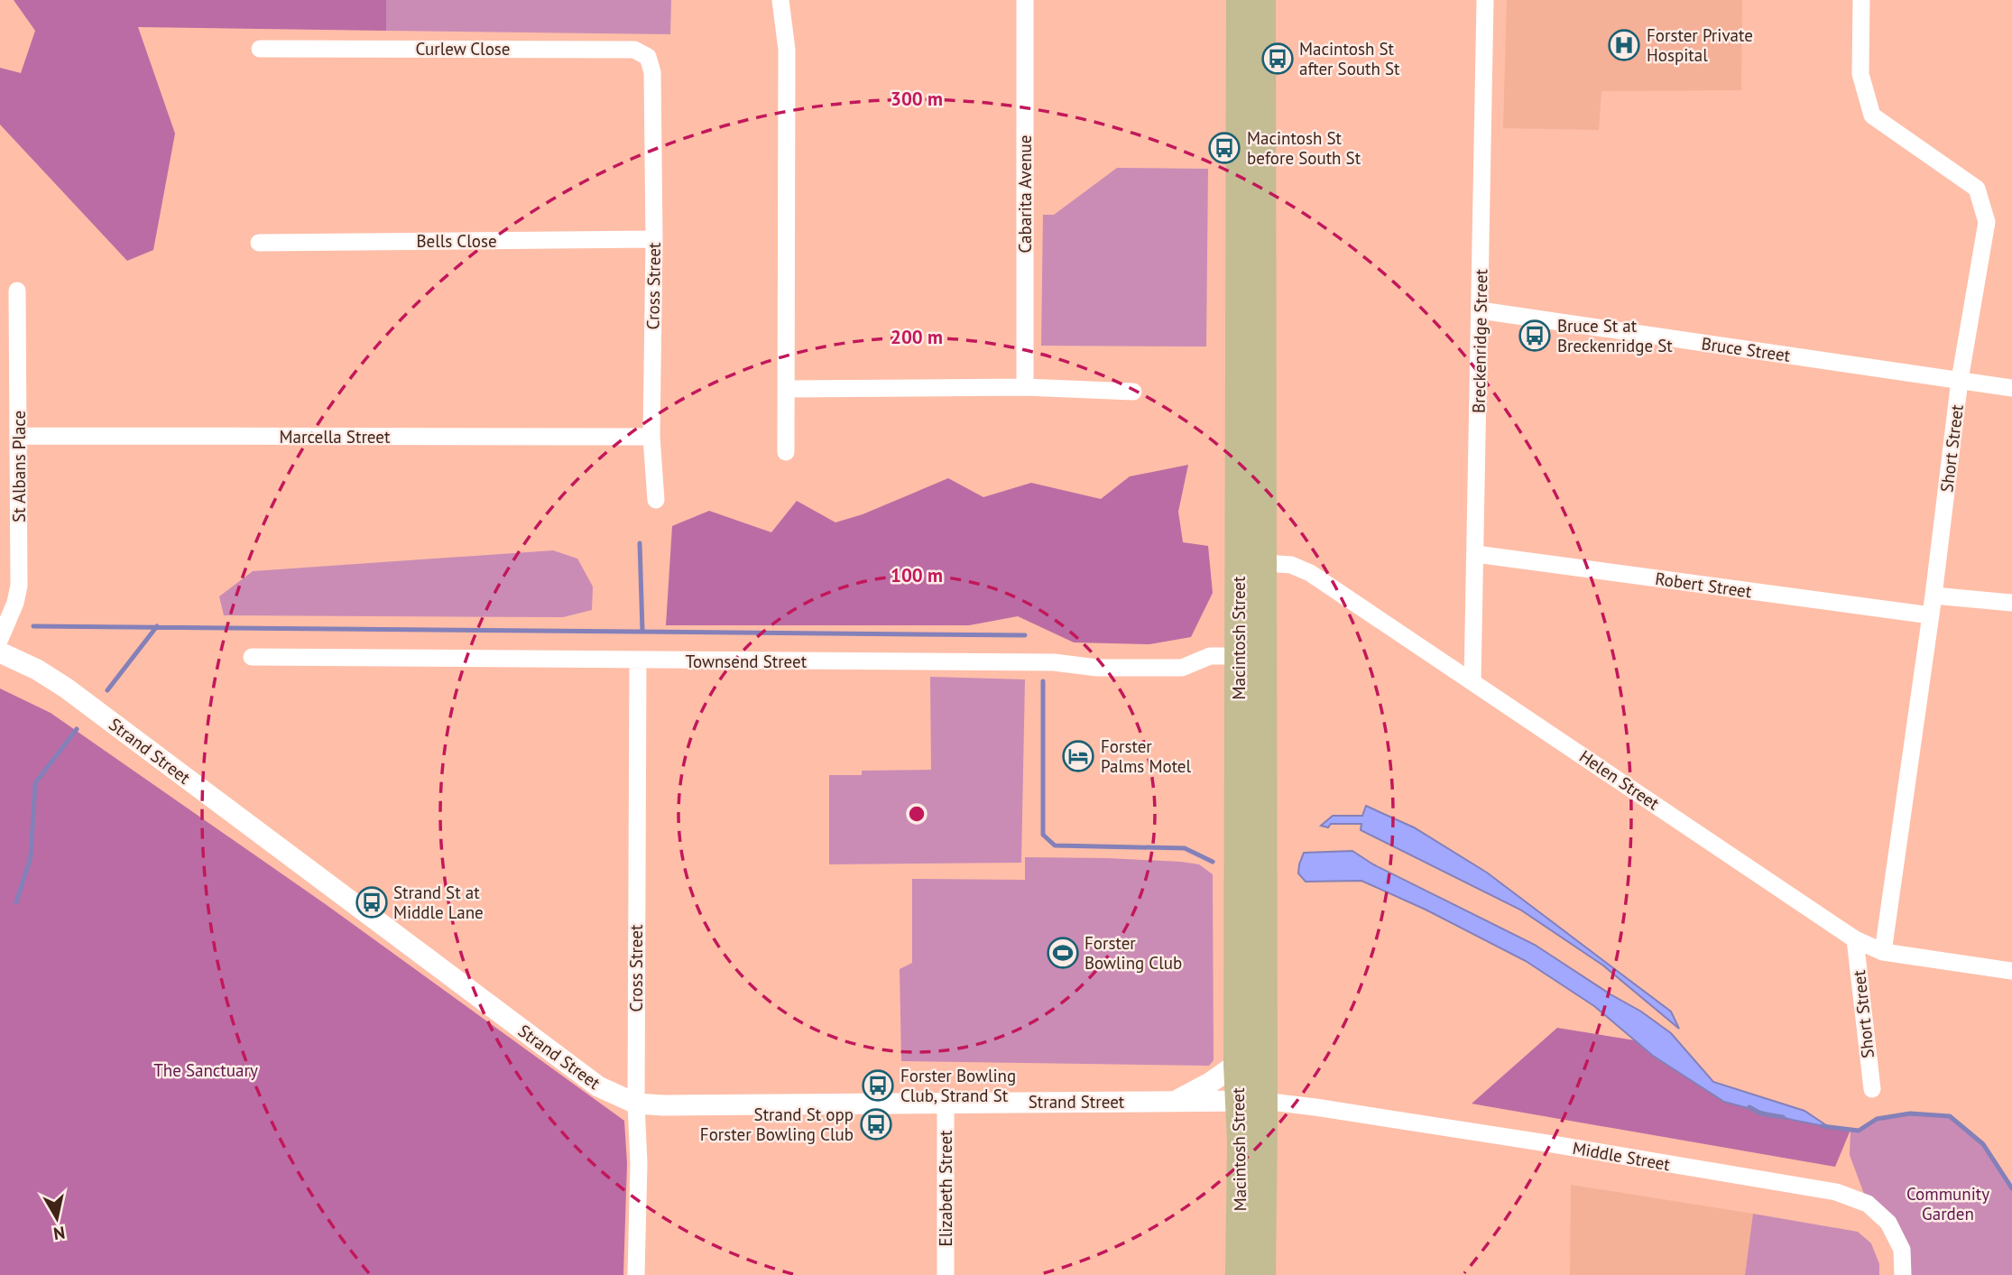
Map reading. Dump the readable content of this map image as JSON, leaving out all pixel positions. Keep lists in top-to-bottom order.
{
  "streets": {
    "main road": ["Macintosh Street"],
    "street": [
      "Curlew Close",
      "Cabarita Avenue",
      "Bells Close",
      "Cross Street",
      "Breckenridge Street",
      "Bruce Street",
      "Marcella Street",
      "Short Street",
      "St Albans Place",
      "Robert Street",
      "Townsend Street",
      "Strand Street",
      "Helen Street",
      "Middle Street",
      "Elizabeth Street"
    ]
  },
  "crossings": [
    ["Curlew Close", "Cross Street"],
    ["Bells Close", "Cross Street"],
    ["Cross Street", "Marcella Street"],
    ["Cross Street", "Townsend Street"],
    ["Cross Street", "Strand Street"],
    ["Breckenridge Street", "Bruce Street"],
    ["Breckenridge Street", "Robert Street"],
    ["Breckenridge Street", "Helen Street"],
    ["Bruce Street", "Short Street"],
    ["Marcella Street", "St Albans Place"],
    ["Short Street", "Robert Street"],
    ["Short Street", "Helen Street"],
    ["Macintosh Street", "Townsend Street"],
    ["Macintosh Street", "Strand Street"],
    ["Macintosh Street", "Helen Street"],
    ["Macintosh Street", "Middle Street"],
    ["Strand Street", "Middle Street"],
    ["Strand Street", "Elizabeth Street"]
  ],
  "parks": ["The Sanctuary", "Community Garden"],
  "places": {
    "hospital": ["Forster Private Hospital"],
    "bus stop": [
      "Macintosh St after South St",
      "Macintosh St before South St",
      "Bruce St at Breckenridge St",
      "Strand St at Middle Lane",
      "Forster Bowling Club, Strand St",
      "Strand St opp Forster Bowling Club"
    ],
    "hotel": ["Forster Palms Motel"],
    "sports": ["Forster Bowling Club"]
  },
  "north": "bottom",
  "rings": ["300 m", "200 m", "100 m"]
}
